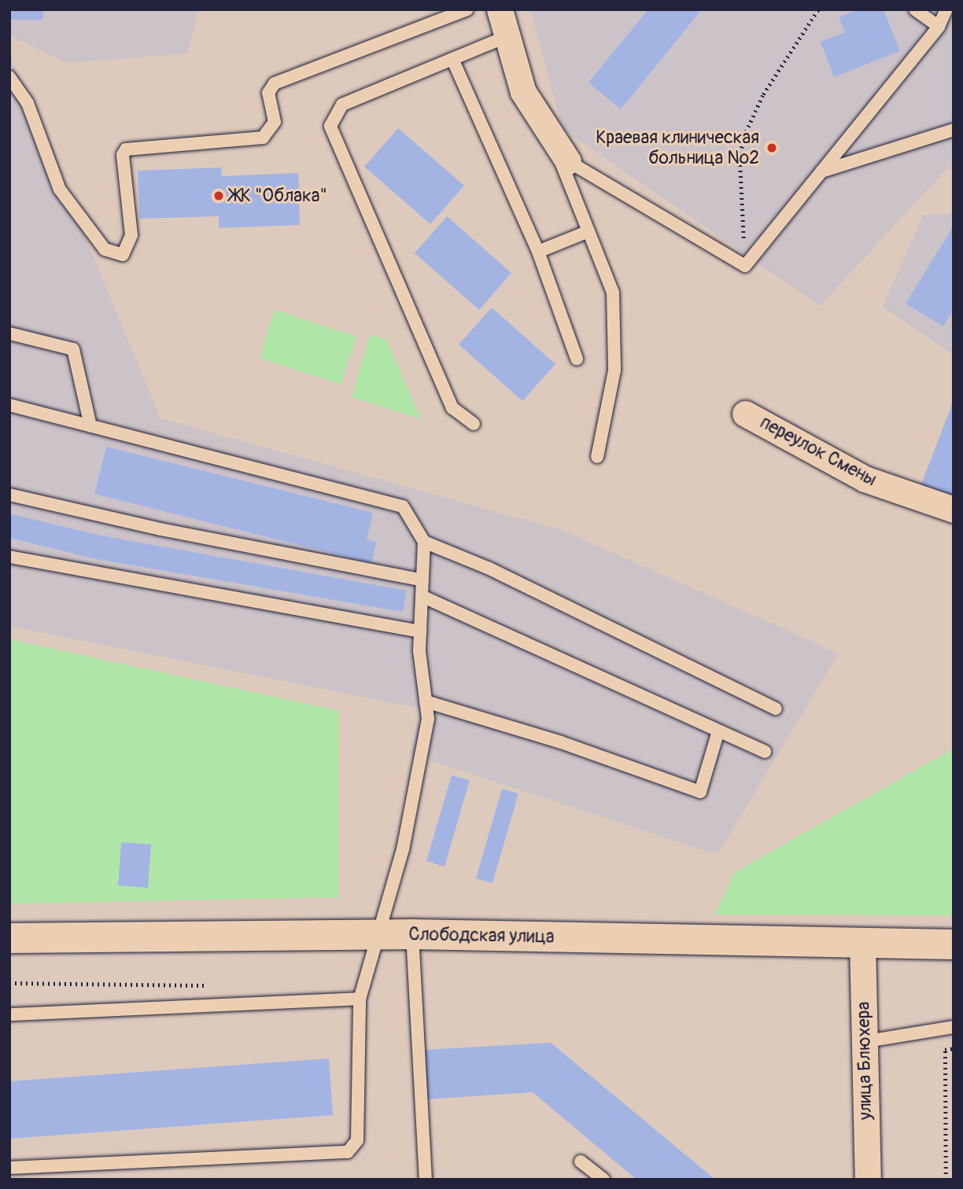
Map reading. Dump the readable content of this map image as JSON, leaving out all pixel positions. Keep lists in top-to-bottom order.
{
  "streets": {
    "street": ["переулок Смены", "Слободская улица", "улица Блюхера"]
  },
  "crossings": [
    ["Слободская улица", "улица Блюхера"]
  ],
  "places": ["Краевая клиническая больница №2", "ЖК \"Облака\""]
}
